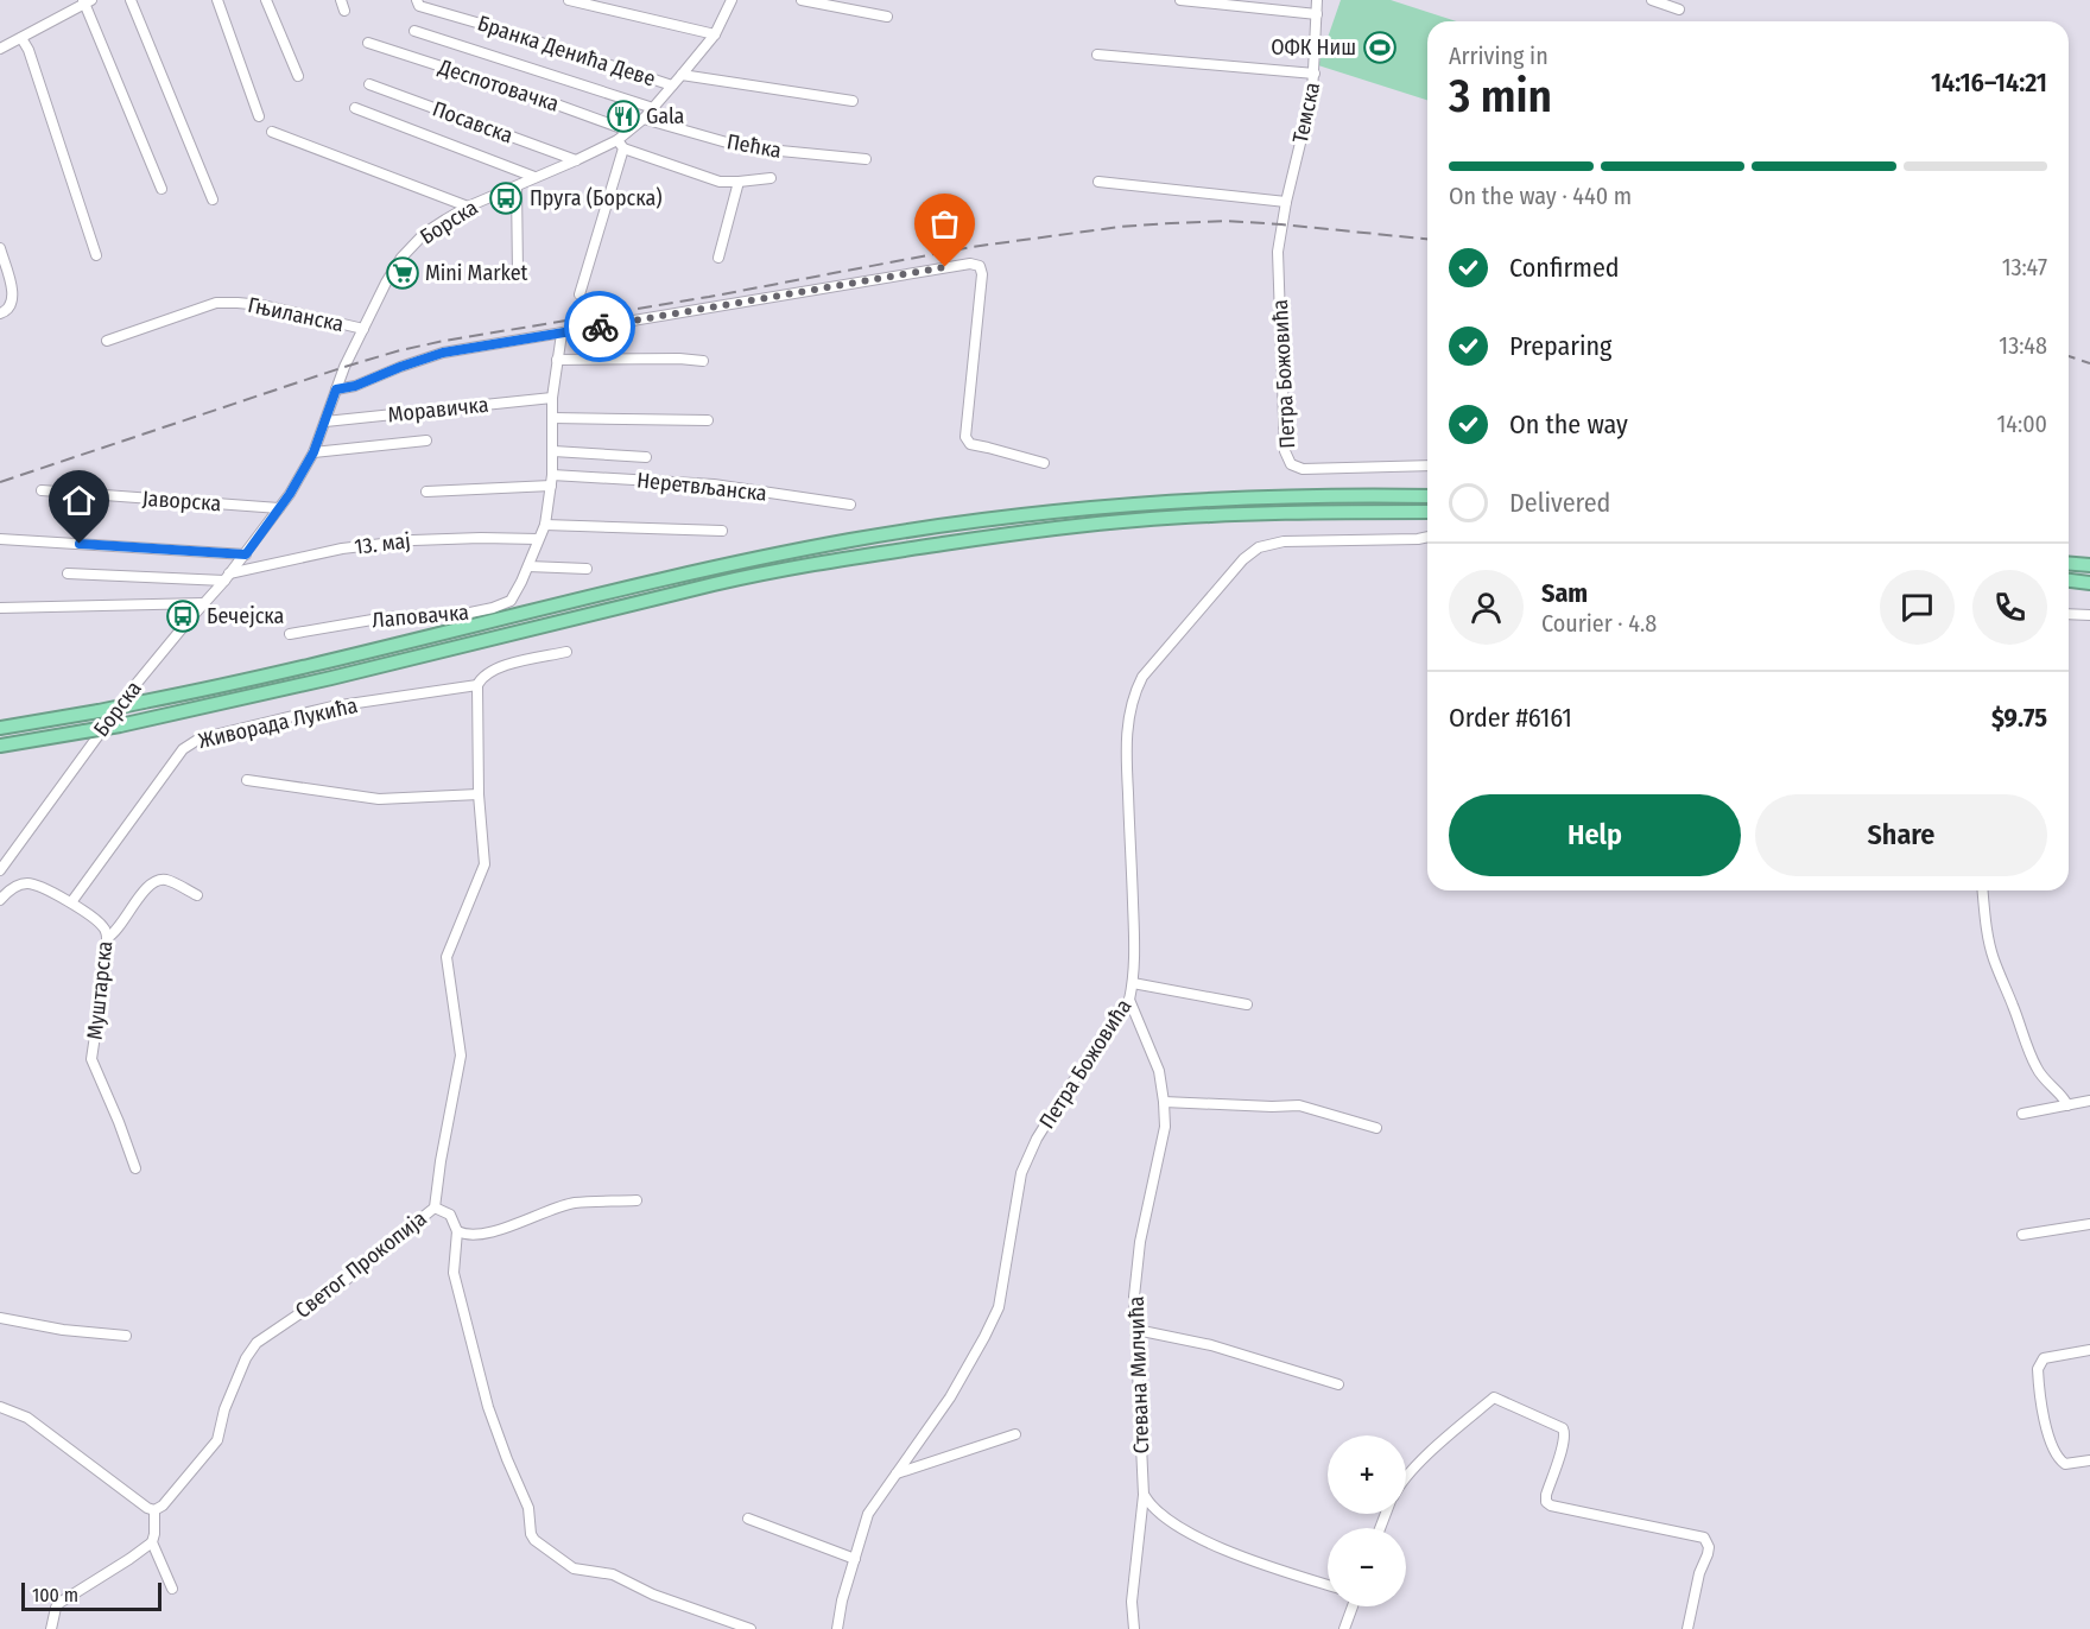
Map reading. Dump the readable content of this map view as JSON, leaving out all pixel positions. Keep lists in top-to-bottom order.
{
  "streets": {
    "street": [
      "Бранка Денића Деве",
      "Деспотовачка",
      "Темска",
      "Посавска",
      "Пећка",
      "Борска",
      "Гњиланска",
      "Петра Божовића",
      "Моравичка",
      "Неретвљанска",
      "Јаворска",
      "13. мај",
      "Лаповачка",
      "Живорада Лукића",
      "Муштарска",
      "Светог Прокопија",
      "Стевана Милчића"
    ]
  },
  "crossings": [
    ["Бранка Денића Деве", "Борска"],
    ["Деспотовачка", "Борска"],
    ["Темска", "Петра Божовића"],
    ["Посавска", "Борска"],
    ["Пећка", "Борска"],
    ["Борска", "Гњиланска"],
    ["Борска", "Моравичка"],
    ["Борска", "Јаворска"],
    ["Борска", "13. мај"],
    ["Петра Божовића", "Стевана Милчића"],
    ["Моравичка", "Лаповачка"],
    ["Неретвљанска", "Лаповачка"],
    ["13. мај", "Лаповачка"],
    ["Живорада Лукића", "Муштарска"],
    ["Живорада Лукића", "Светог Прокопија"]
  ],
  "places": {
    "sports": ["ОФК Ниш"],
    "restaurant": ["Gala"],
    "bus stop": ["Пруга (Борска)", "Бечејска"],
    "supermarket": ["Mini Market"]
  },
  "scale_bar": "100 m",
  "page": {
    "heading": ["3 min", "Arriving in", "14:16–14:21"],
    "panel": [
      "Sam",
      "Courier · 4.8",
      "Order #6161",
      "$9.75"
    ],
    "bar": "On the way · 440 m",
    "list": [
      ["Confirmed", "13:47"],
      ["Preparing", "13:48"],
      ["On the way", "14:00"],
      "Delivered"
    ],
    "buttons": ["Help", "Share"],
    "map_buttons": ["+", "−"],
    "scale": "100 m"
  }
}
